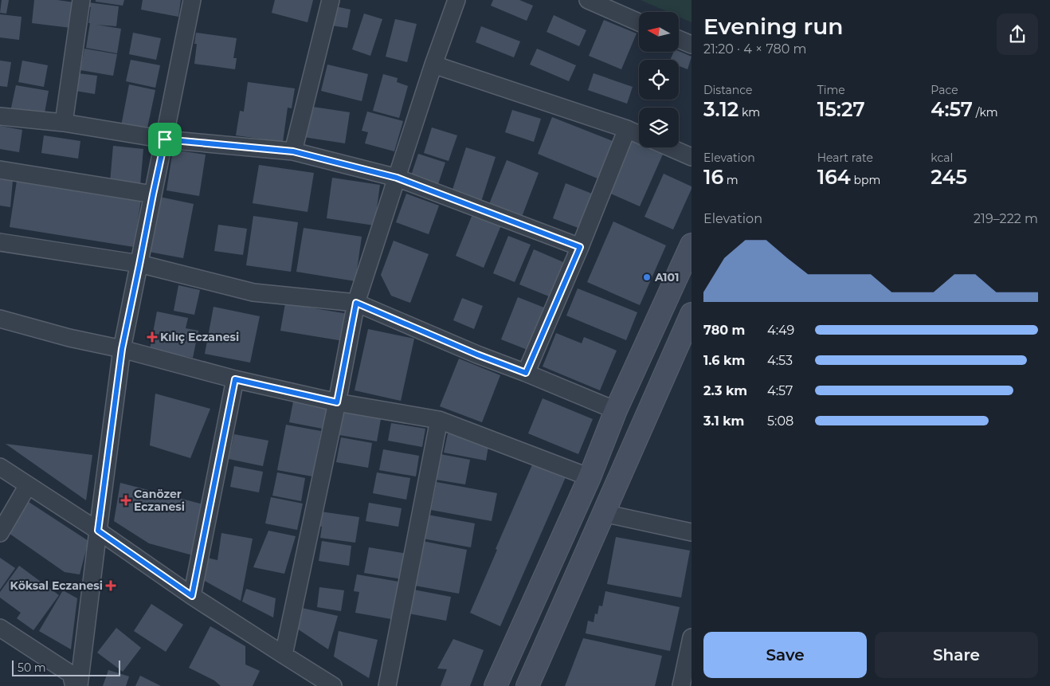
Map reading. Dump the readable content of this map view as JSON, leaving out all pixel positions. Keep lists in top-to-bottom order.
{
  "places": {
    "other": ["A101"],
    "health": ["Kılıç Eczanesi", "Canözer Eczanesi", "Köksal Eczanesi"]
  },
  "scale_bar": "50 m",
  "north": "left",
  "page": {
    "heading": ["Evening run", "21:20 · 4 × 780 m"],
    "stats": [
      ["Distance", "3.12 km"],
      ["Time", "15:27"],
      ["Pace", "4:57 /km"],
      ["Elevation", "16 m"],
      ["Heart rate", "164 bpm"],
      ["kcal", "245"]
    ],
    "chart": ["Elevation", "219–222 m"],
    "list": [
      {
        "name": "780 m",
        "note": "4:49"
      },
      {
        "name": "1.6 km",
        "note": "4:53"
      },
      {
        "name": "2.3 km",
        "note": "4:57"
      },
      {
        "name": "3.1 km",
        "note": "5:08"
      }
    ],
    "buttons": ["Save", "Share"],
    "scale": "50 m"
  }
}
